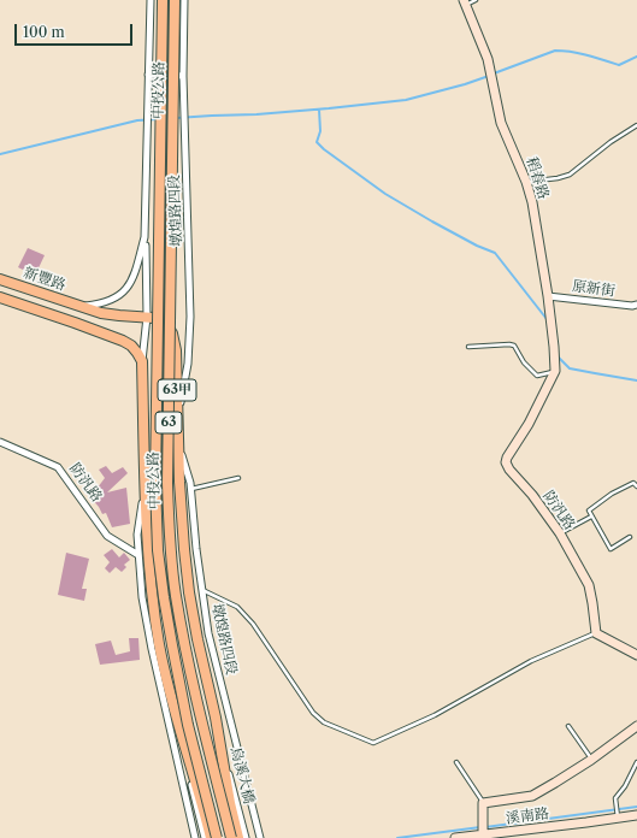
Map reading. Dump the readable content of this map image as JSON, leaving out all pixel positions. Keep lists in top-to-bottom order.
{
  "streets": {
    "main road": [
      "中投公路",
      "新豐路",
      "63甲",
      "63"
    ],
    "street": [
      "稻春路",
      "墩煌路四段",
      "原新街",
      "防汎路",
      "烏溪大橋",
      "溪南路"
    ]
  },
  "crossings": [
    ["稻春路", "原新街"],
    ["稻春路", "防汎路"],
    ["墩煌路四段", "新豐路"],
    ["墩煌路四段", "63甲"],
    ["新豐路", "63甲"],
    ["63甲", "烏溪大橋"]
  ],
  "scale_bar": "100 m"
}
